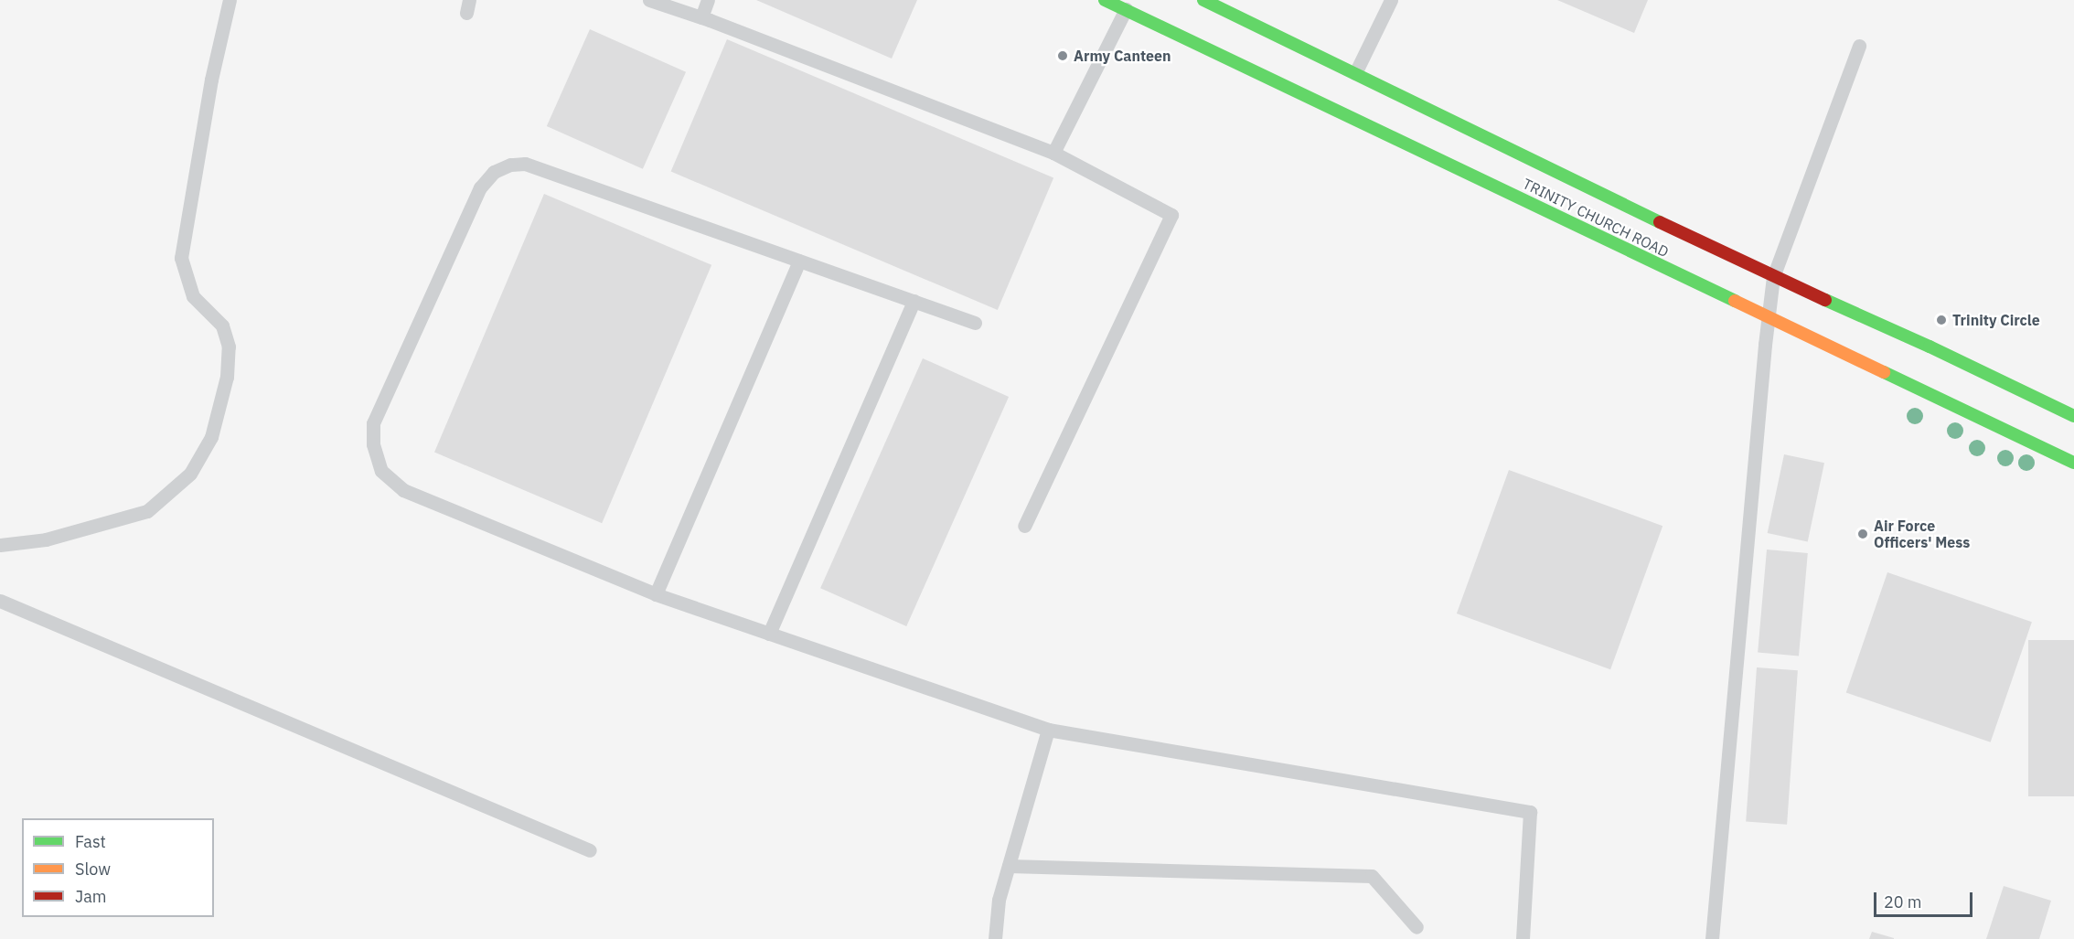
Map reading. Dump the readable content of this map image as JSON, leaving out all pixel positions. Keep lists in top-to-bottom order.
{
  "streets": {
    "main road": ["TRINITY CHURCH ROAD"]
  },
  "places": ["Army Canteen", "Trinity Circle", "Air Force Officers' Mess"],
  "legend": ["Fast", "Slow", "Jam"],
  "scale_bar": "20 m"
}
